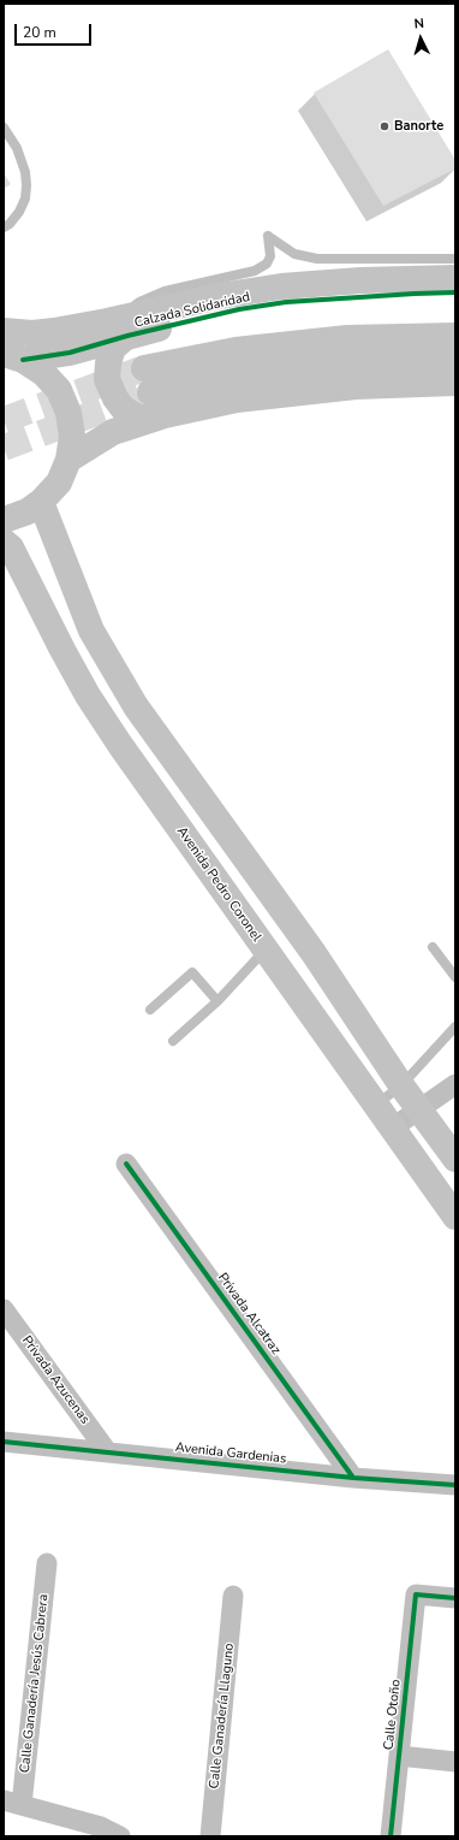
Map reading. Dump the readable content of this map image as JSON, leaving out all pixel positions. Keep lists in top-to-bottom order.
{
  "streets": {
    "main road": ["Calzada Solidaridad", "Avenida Pedro Coronel"],
    "street": [
      "Privada Alcatraz",
      "Privada Azucenas",
      "Avenida Gardenias",
      "Calle Ganadería Jesús Cabrera",
      "Calle Otoño",
      "Calle Ganadería Llaguno"
    ]
  },
  "crossings": [
    ["Privada Alcatraz", "Avenida Gardenias"],
    ["Privada Azucenas", "Avenida Gardenias"]
  ],
  "places": ["Banorte"],
  "scale_bar": "20 m",
  "north": "top"
}
